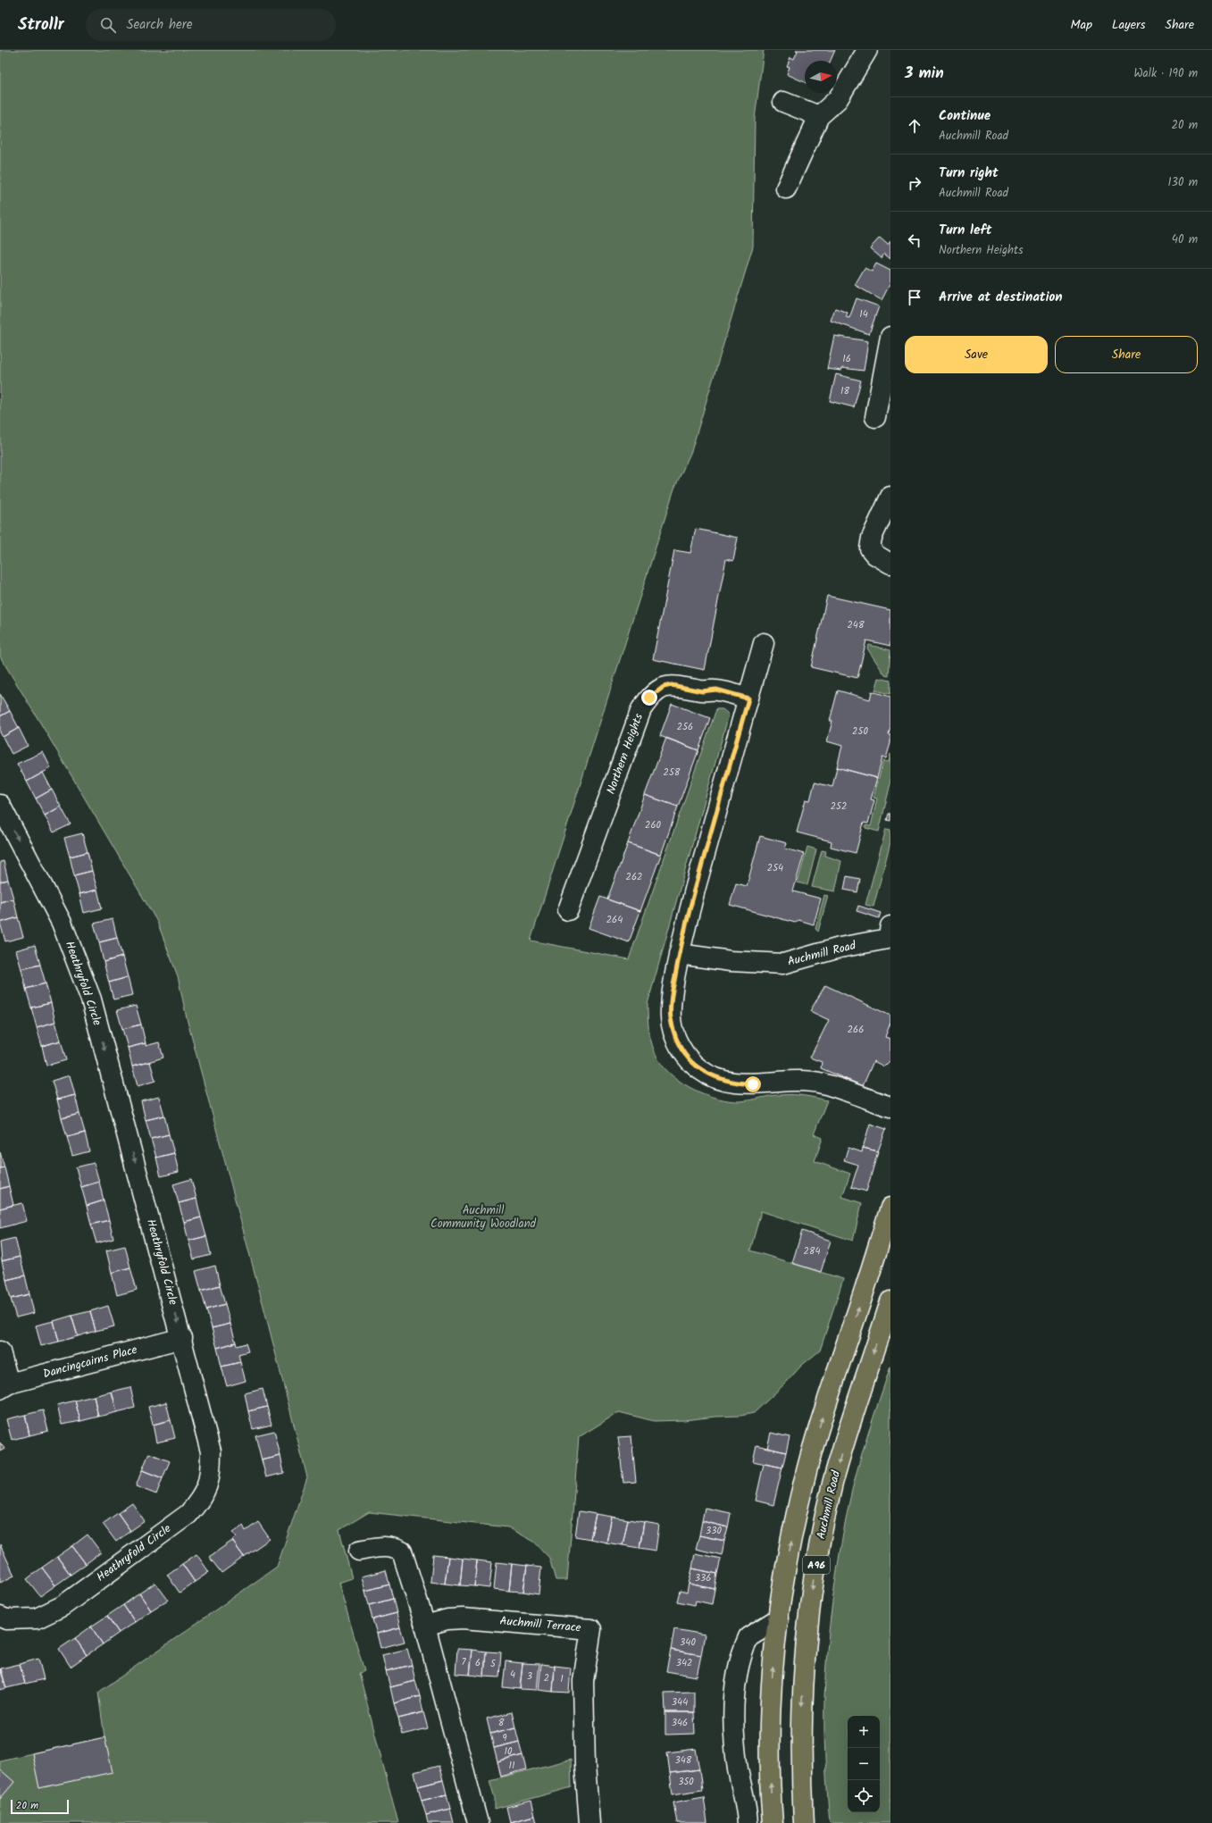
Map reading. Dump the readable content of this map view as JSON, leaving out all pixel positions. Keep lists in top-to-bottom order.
{
  "streets": {
    "main road": ["Auchmill Road", "A96"],
    "street": [
      "Northern Heights",
      "Heathryfold Circle",
      "Dancingcairns Place",
      "Auchmill Terrace"
    ]
  },
  "crossings": [
    ["Heathryfold Circle", "Dancingcairns Place"]
  ],
  "one_way": ["Heathryfold Circle"],
  "parks": ["Auchmill Community Woodland"],
  "house_numbers": [
    "14",
    "16",
    "18",
    "248",
    "256",
    "250",
    "258",
    "252",
    "260",
    "254",
    "262",
    "264",
    "266",
    "284",
    "330",
    "336",
    "340",
    "7",
    "6",
    "342",
    "5",
    "4",
    "3",
    "2",
    "1",
    "344",
    "8",
    "346",
    "9",
    "10",
    "348",
    "11",
    "350"
  ],
  "scale_bar": "20 m",
  "north": "right",
  "page": {
    "header": "Strollr",
    "search": "Search here",
    "nav": ["Map", "Layers", "Share"],
    "heading": ["3 min", "Walk · 190 m"],
    "list": [
      ["Continue", "Auchmill Road", "20 m"],
      ["Turn right", "Auchmill Road", "130 m"],
      ["Turn left", "Northern Heights", "40 m"],
      "Arrive at destination"
    ],
    "buttons": ["Save", "Share"],
    "map_buttons": ["+", "−"],
    "scale": "20 m"
  }
}
